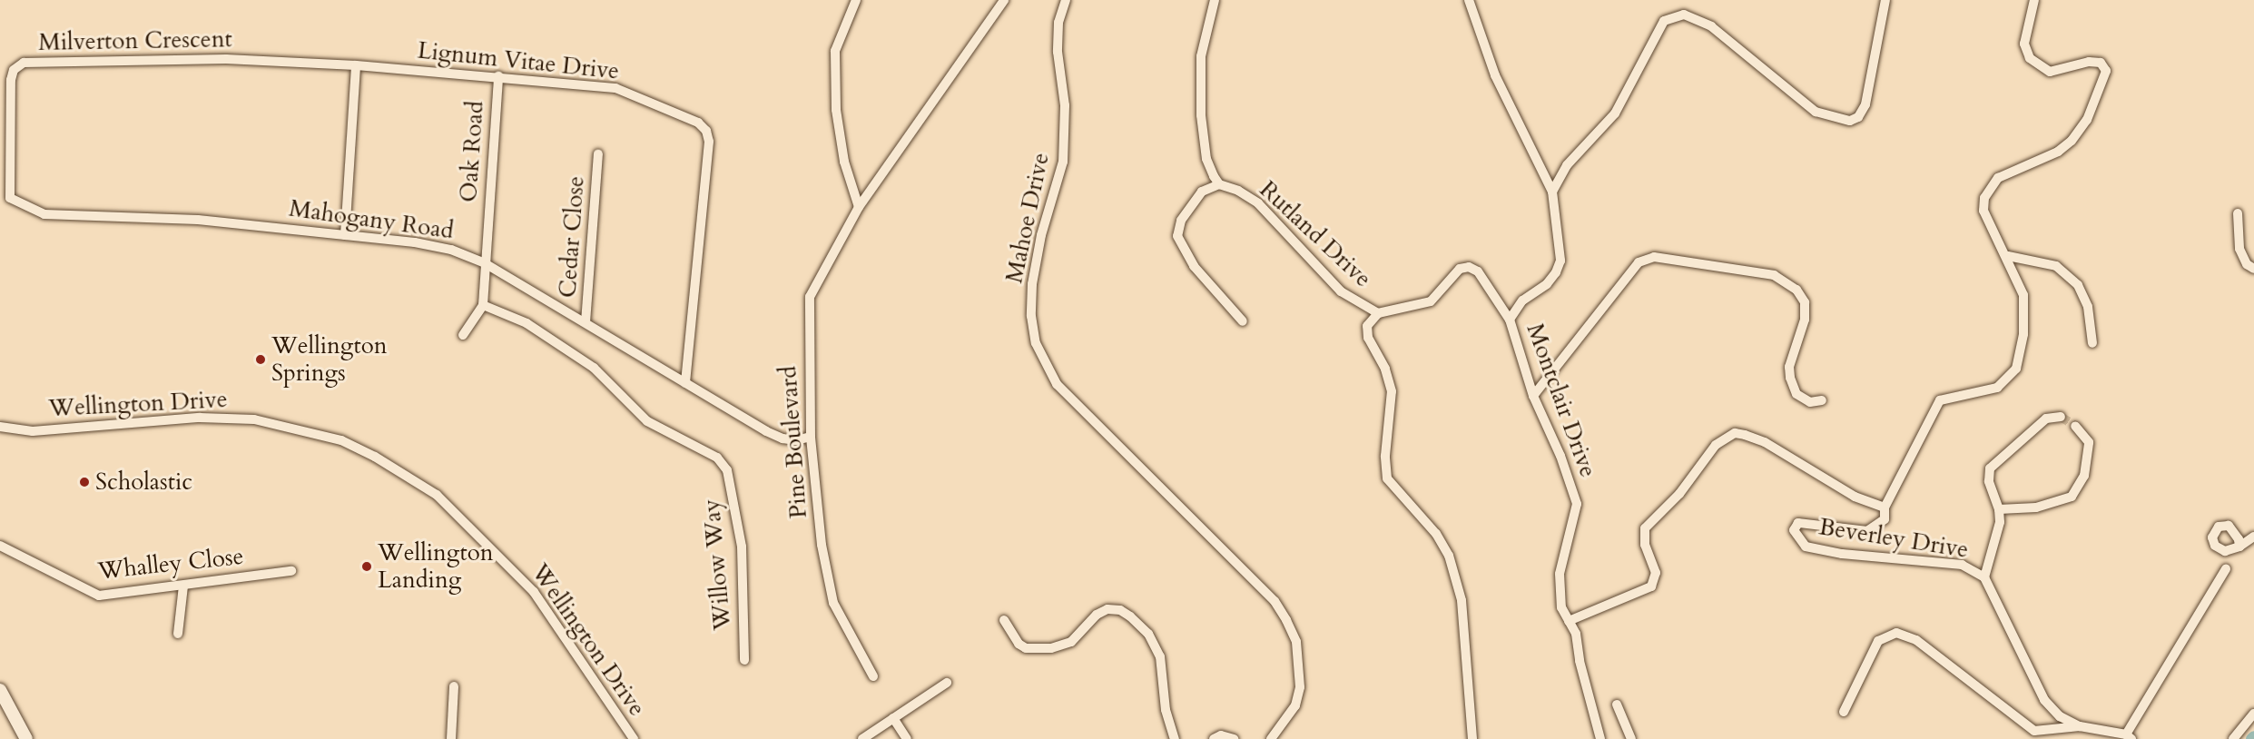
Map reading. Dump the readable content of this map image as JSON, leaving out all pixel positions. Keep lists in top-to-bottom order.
{
  "streets": {
    "street": [
      "Milverton Crescent",
      "Lignum Vitae Drive",
      "Oak Road",
      "Mahoe Drive",
      "Mahogany Road",
      "Rutland Drive",
      "Cedar Close",
      "Montclair Drive",
      "Wellington Drive",
      "Pine Boulevard",
      "Beverley Drive",
      "Whalley Close",
      "Willow Way"
    ]
  },
  "crossings": [
    ["Milverton Crescent", "Lignum Vitae Drive"],
    ["Milverton Crescent", "Mahogany Road"],
    ["Lignum Vitae Drive", "Oak Road"],
    ["Lignum Vitae Drive", "Mahogany Road"],
    ["Oak Road", "Mahogany Road"],
    ["Mahogany Road", "Cedar Close"],
    ["Mahogany Road", "Pine Boulevard"],
    ["Montclair Drive", "Beverley Drive"]
  ],
  "places": ["Wellington Springs", "Scholastic", "Wellington Landing"]
}
